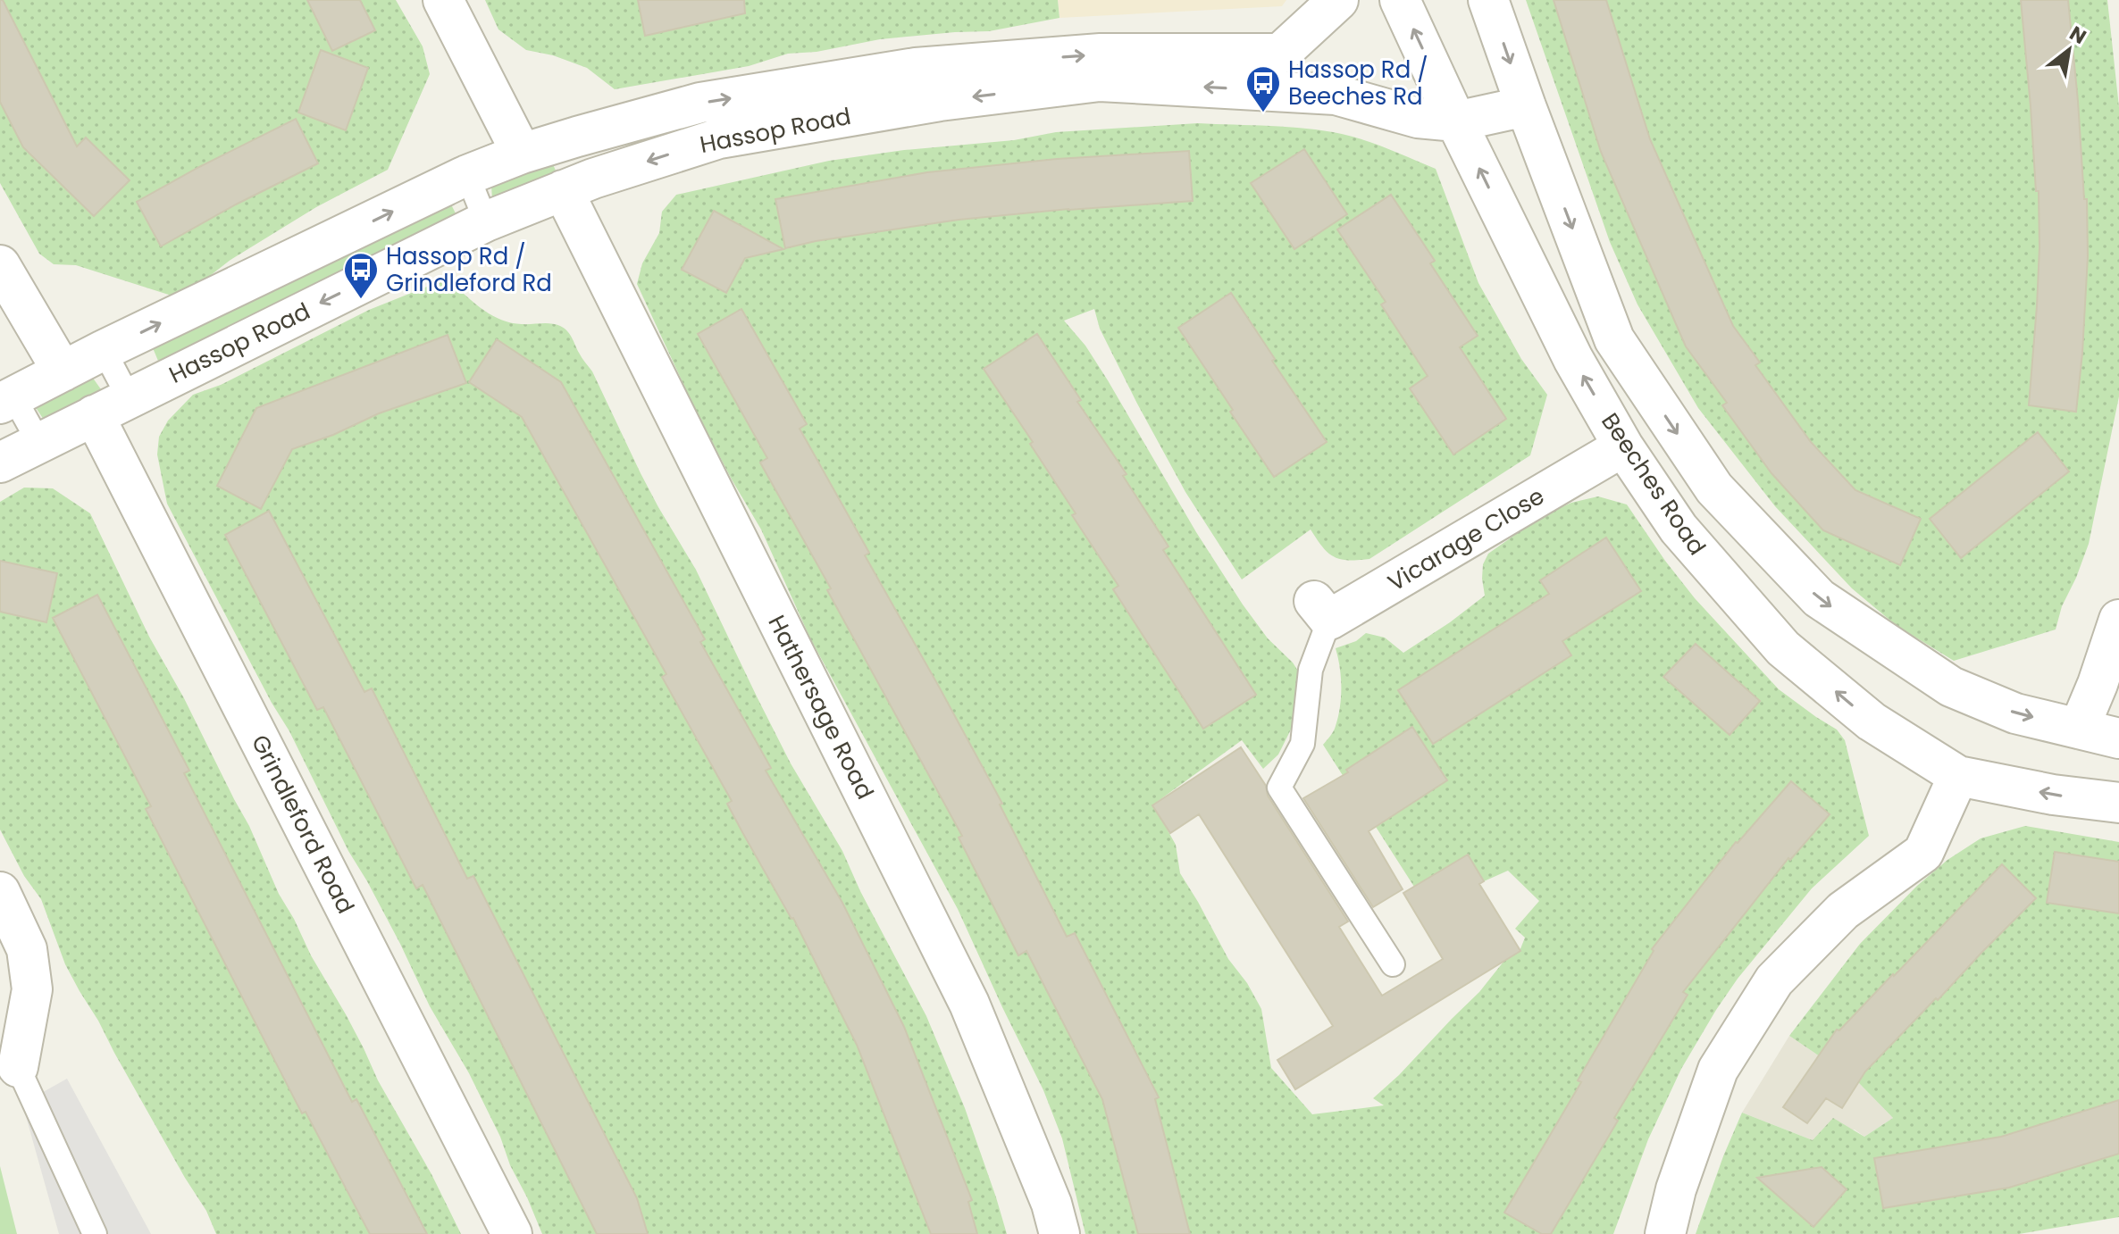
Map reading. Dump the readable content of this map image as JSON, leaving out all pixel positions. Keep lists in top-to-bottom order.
{
  "streets": {
    "street": [
      "Hassop Road",
      "Beeches Road",
      "Vicarage Close",
      "Hathersage Road",
      "Grindleford Road"
    ]
  },
  "crossings": [
    ["Hassop Road", "Beeches Road"],
    ["Hassop Road", "Hathersage Road"],
    ["Hassop Road", "Grindleford Road"],
    ["Beeches Road", "Vicarage Close"]
  ],
  "places": {
    "bus stop": ["Hassop Rd / Beeches Rd", "Hassop Rd / Grindleford Rd"]
  },
  "north": "top right"
}
